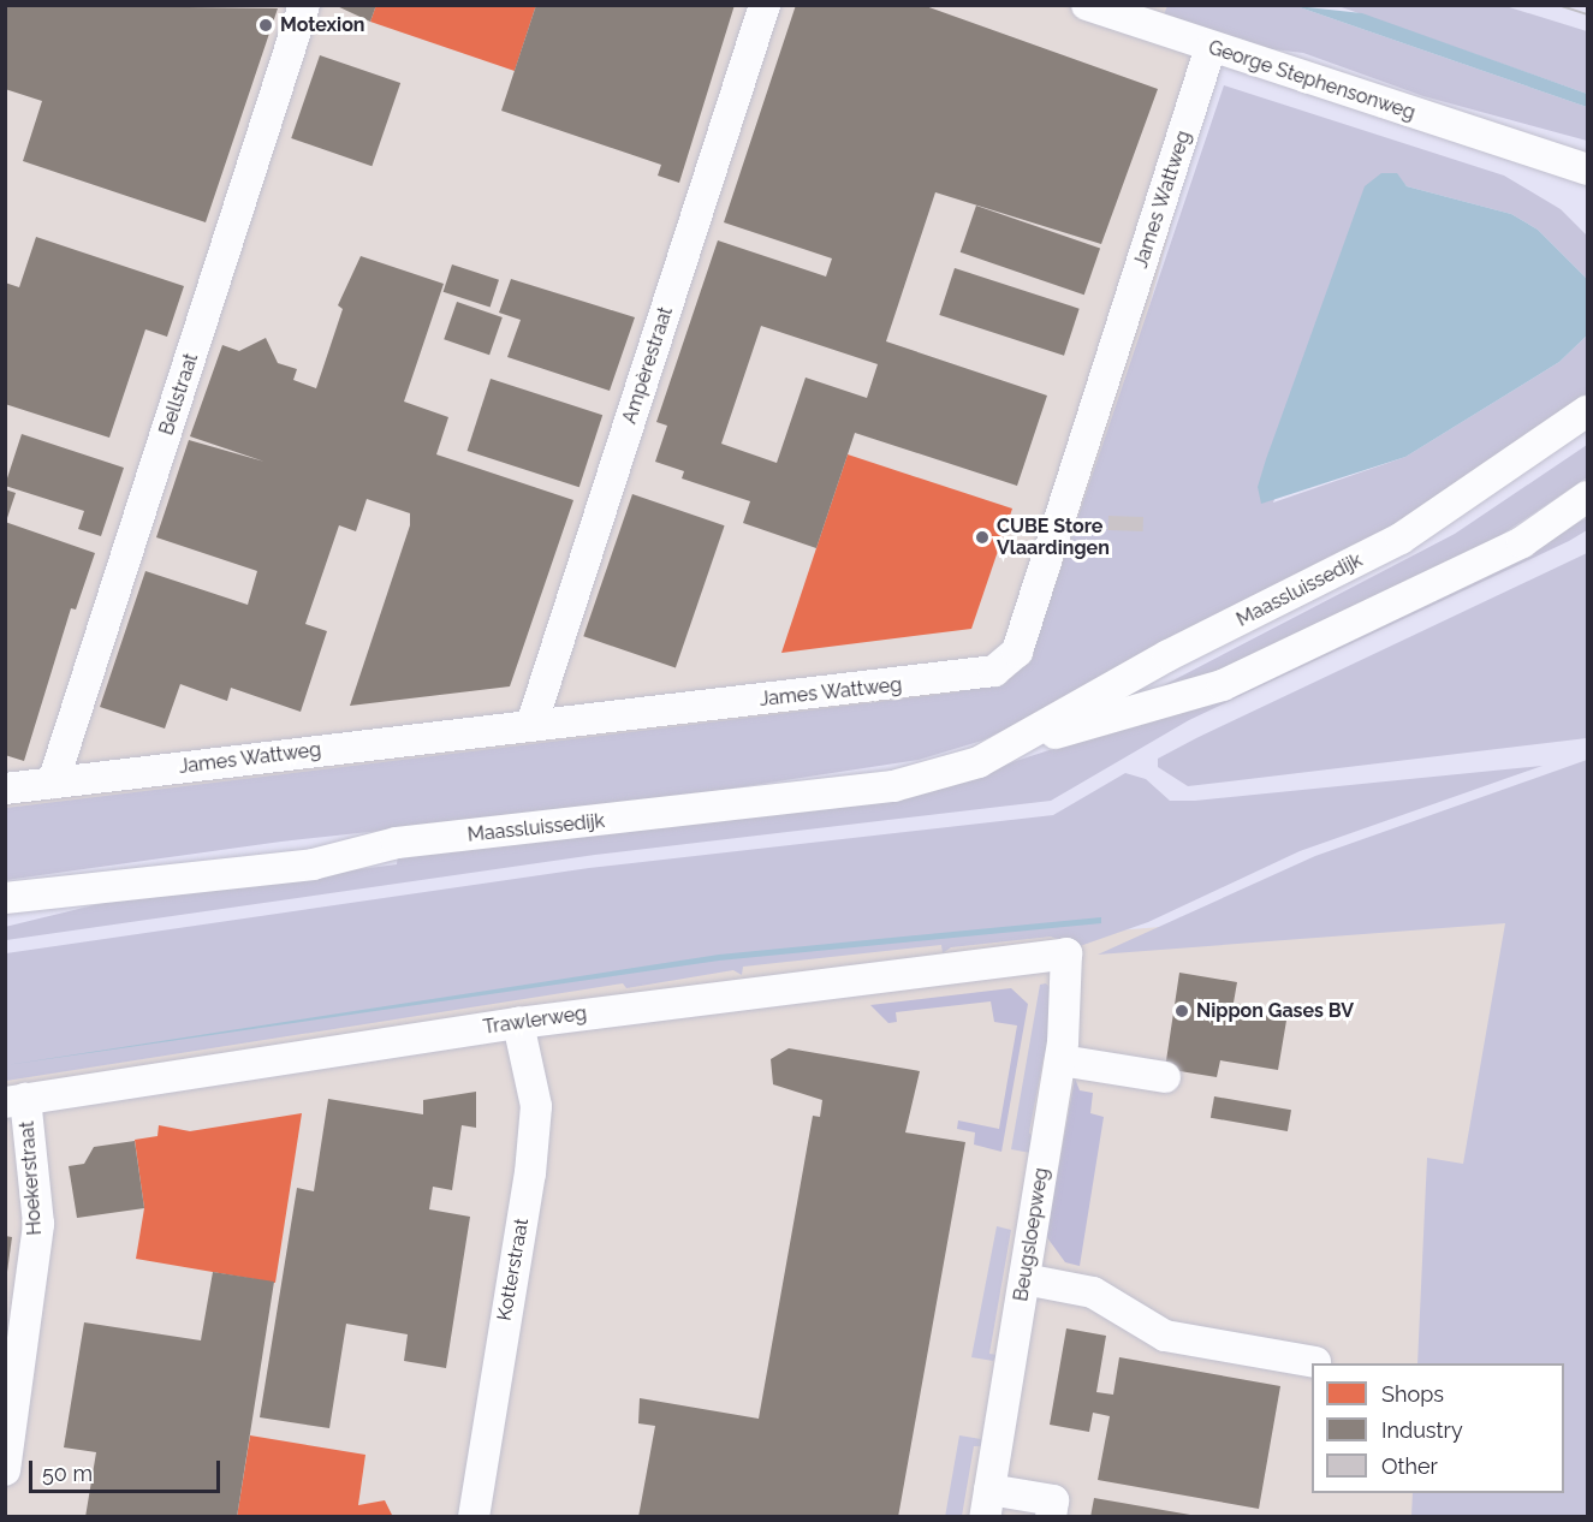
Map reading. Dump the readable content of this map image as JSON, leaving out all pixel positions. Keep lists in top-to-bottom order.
{
  "streets": {
    "street": [
      "George Stephensonweg",
      "James Wattweg",
      "Ampèrestraat",
      "Bellstraat",
      "Maassluissedijk",
      "Trawlerweg",
      "Hoekerstraat",
      "Beugsloepweg",
      "Kotterstraat"
    ]
  },
  "crossings": [
    ["George Stephensonweg", "James Wattweg"],
    ["James Wattweg", "Ampèrestraat"],
    ["James Wattweg", "Bellstraat"],
    ["Trawlerweg", "Hoekerstraat"],
    ["Trawlerweg", "Beugsloepweg"],
    ["Trawlerweg", "Kotterstraat"]
  ],
  "places": ["Motexion", "CUBE Store Vlaardingen", "Nippon Gases BV"],
  "legend": ["Shops", "Industry", "Other"],
  "scale_bar": "50 m"
}
